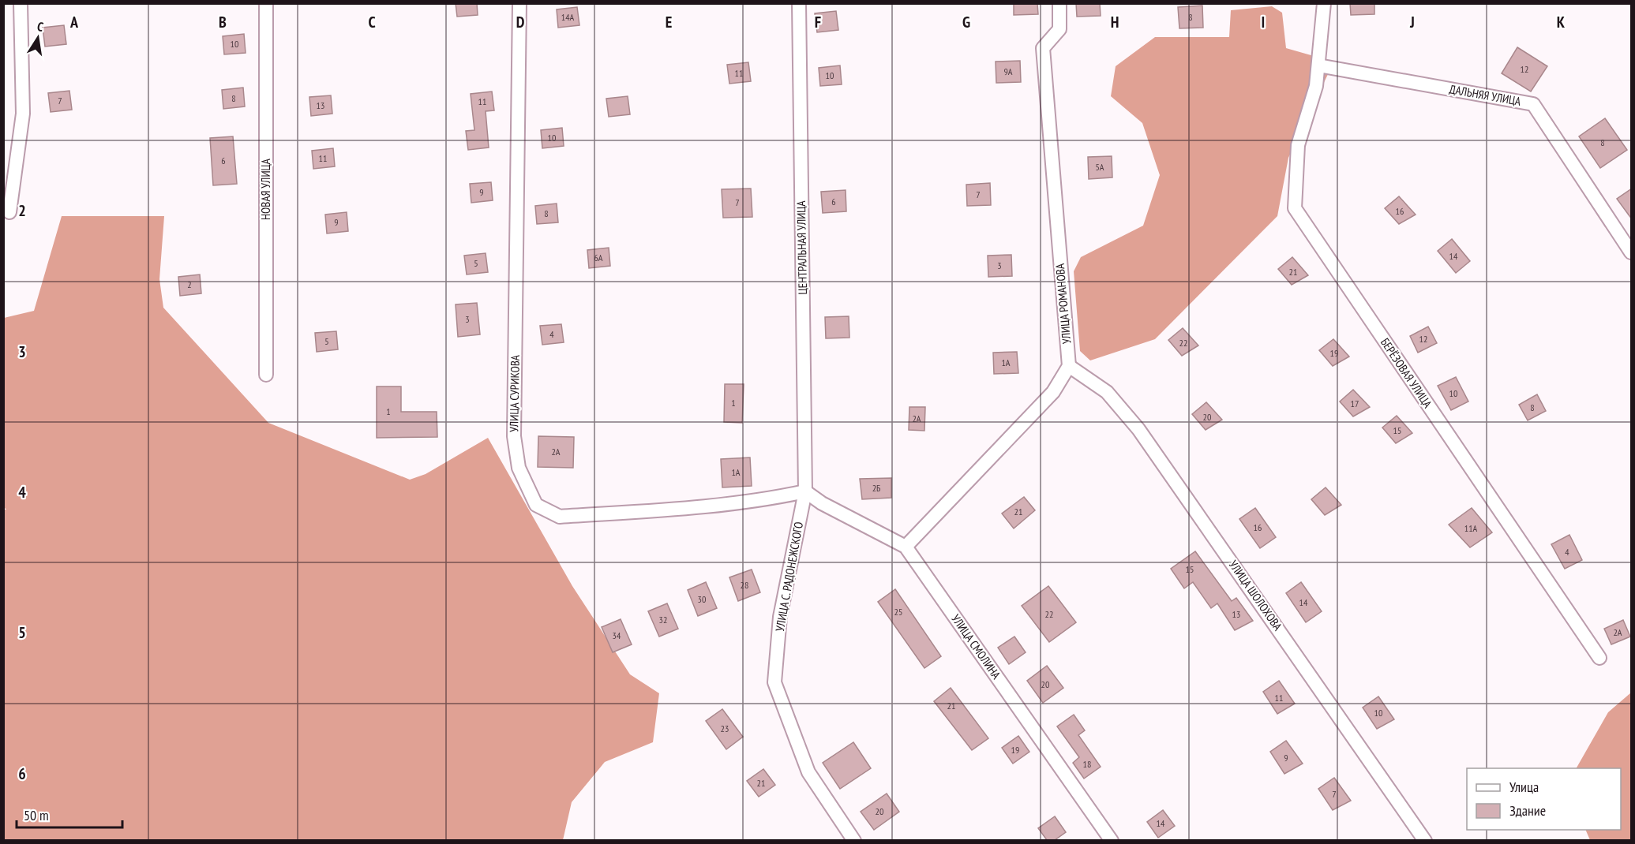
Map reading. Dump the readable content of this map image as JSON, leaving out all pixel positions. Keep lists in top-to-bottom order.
{
  "streets": {
    "street": [
      "ДАЛЬНЯЯ УЛИЦА",
      "НОВАЯ УЛИЦА",
      "ЦЕНТРАЛЬНАЯ УЛИЦА",
      "УЛИЦА РОМАНОВА",
      "БЕРЁЗОВАЯ УЛИЦА",
      "УЛИЦА СУРИКОВА",
      "УЛИЦА С. РАДОНЕЖСКОГО",
      "УЛИЦА ШОЛОХОВА",
      "УЛИЦА СМОЛИНА"
    ]
  },
  "crossings": [
    ["ДАЛЬНЯЯ УЛИЦА", "БЕРЁЗОВАЯ УЛИЦА"],
    ["ЦЕНТРАЛЬНАЯ УЛИЦА", "УЛИЦА СУРИКОВА"],
    ["ЦЕНТРАЛЬНАЯ УЛИЦА", "УЛИЦА С. РАДОНЕЖСКОГО"],
    ["ЦЕНТРАЛЬНАЯ УЛИЦА", "УЛИЦА СМОЛИНА"],
    ["УЛИЦА РОМАНОВА", "УЛИЦА ШОЛОХОВА"],
    ["УЛИЦА СУРИКОВА", "УЛИЦА С. РАДОНЕЖСКОГО"],
    ["УЛИЦА СУРИКОВА", "УЛИЦА СМОЛИНА"],
    ["УЛИЦА С. РАДОНЕЖСКОГО", "УЛИЦА СМОЛИНА"]
  ],
  "house_numbers": [
    "14А",
    "8",
    "10",
    "12",
    "9А",
    "11",
    "10",
    "8",
    "7",
    "11",
    "13",
    "10",
    "8",
    "11",
    "6",
    "5А",
    "9",
    "7",
    "6",
    "7",
    "16",
    "8",
    "9",
    "14",
    "6А",
    "5",
    "3",
    "21",
    "2",
    "3",
    "4",
    "12",
    "5",
    "22",
    "19",
    "1А",
    "10",
    "1",
    "17",
    "8",
    "1",
    "20",
    "2А",
    "15",
    "2А",
    "1А",
    "2Б",
    "21",
    "16",
    "11А",
    "4",
    "15",
    "28",
    "30",
    "14",
    "25",
    "22",
    "13",
    "32",
    "2А",
    "34",
    "20",
    "11",
    "21",
    "10",
    "23",
    "19",
    "9",
    "18",
    "21",
    "7",
    "20",
    "14"
  ],
  "legend": ["Улица", "Здание"],
  "scale_bar": "50 m",
  "north": "top",
  "grid": {
    "columns": [
      "A",
      "B",
      "C",
      "D",
      "E",
      "F",
      "G",
      "H",
      "I",
      "J",
      "K"
    ],
    "rows": [
      "2",
      "3",
      "4",
      "5",
      "6"
    ]
  }
}
